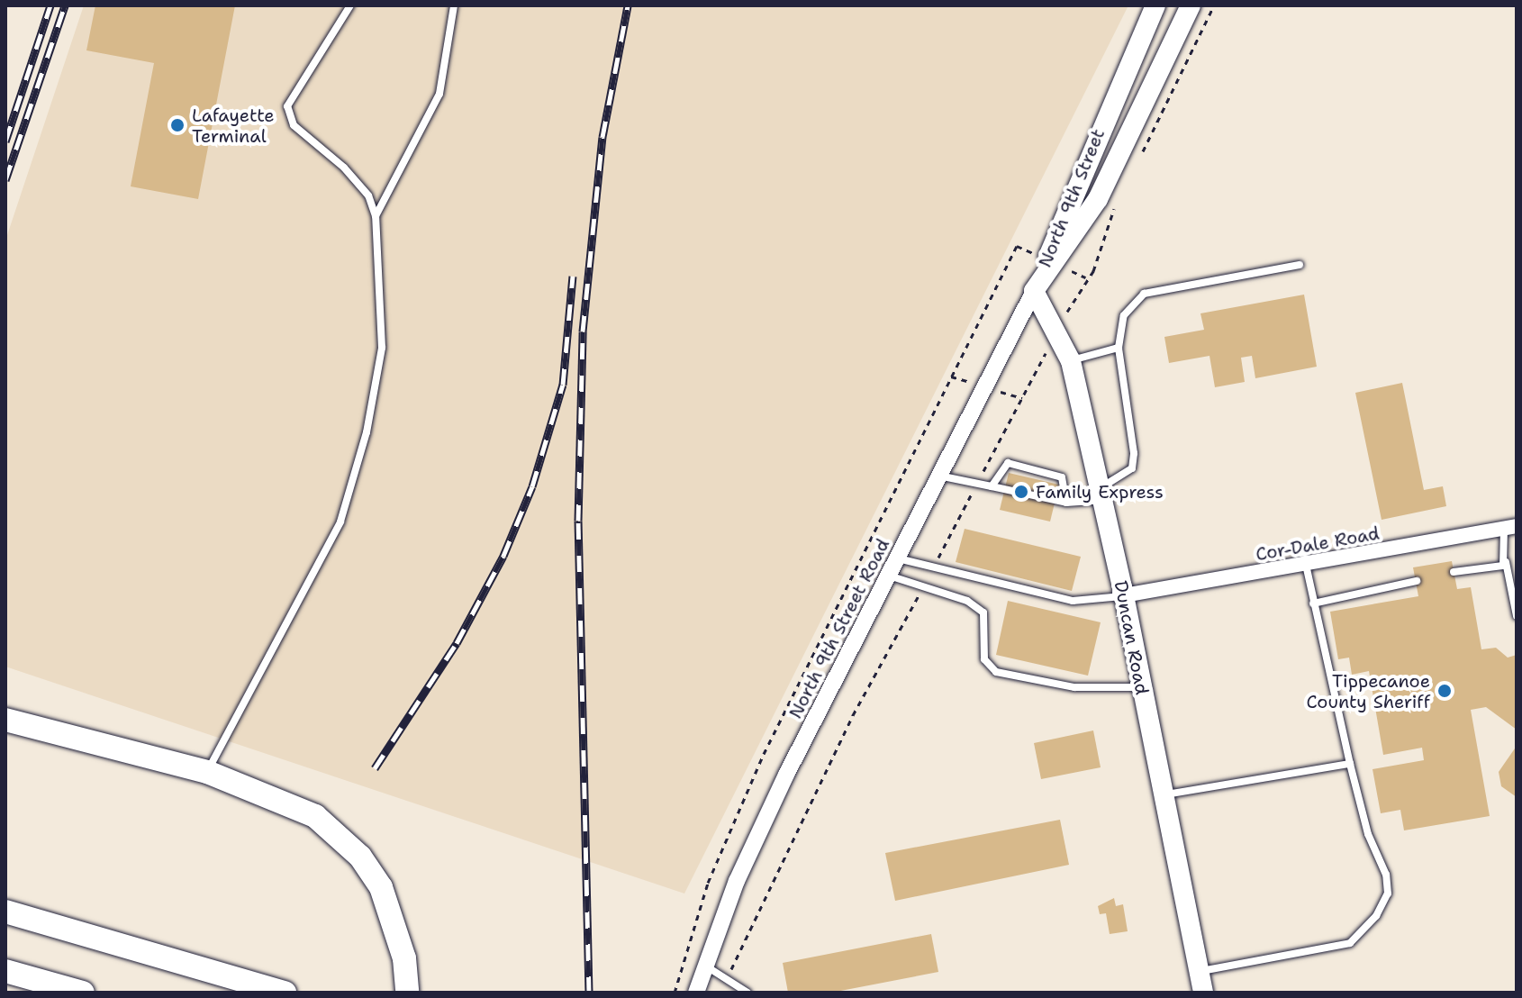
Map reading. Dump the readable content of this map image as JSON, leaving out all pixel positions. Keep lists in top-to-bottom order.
{
  "streets": {
    "main road": ["North 9th Street", "Duncan Road"],
    "street": ["Cor-Dale Road", "North 9th Street Road"]
  },
  "crossings": [
    ["North 9th Street", "North 9th Street Road"],
    ["North 9th Street", "Duncan Road"],
    ["Cor-Dale Road", "Duncan Road"],
    ["North 9th Street Road", "Duncan Road"]
  ],
  "places": ["Lafayette Terminal", "Family Express", "Tippecanoe County Sheriff"]
}
